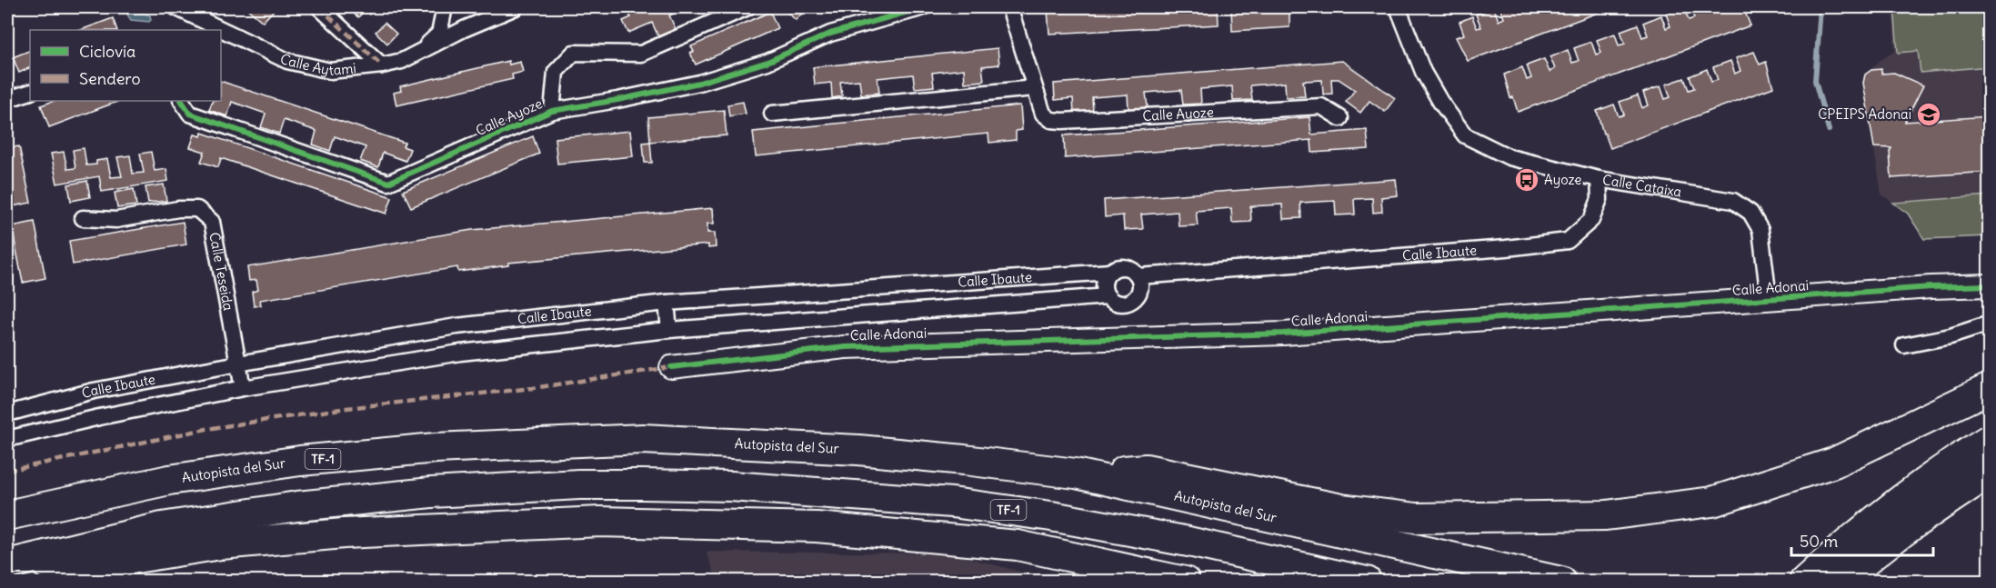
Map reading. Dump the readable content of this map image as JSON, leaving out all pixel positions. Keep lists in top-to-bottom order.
{
  "streets": {
    "highway": ["Autopista del Sur", "TF-1"],
    "street": [
      "Calle Aytami",
      "Calle Ayoze",
      "Calle Cataixa",
      "Calle Ibaute",
      "Calle Teseida",
      "Calle Adonai"
    ]
  },
  "crossings": [
    ["Calle Cataixa", "Calle Ibaute"],
    ["Calle Cataixa", "Calle Adonai"],
    ["Calle Ibaute", "Calle Teseida"]
  ],
  "places": {
    "school or university": ["CPEIPS Adonai"],
    "bus stop": ["Ayoze"]
  },
  "legend": ["Ciclovía", "Sendero"],
  "scale_bar": "50 m"
}
